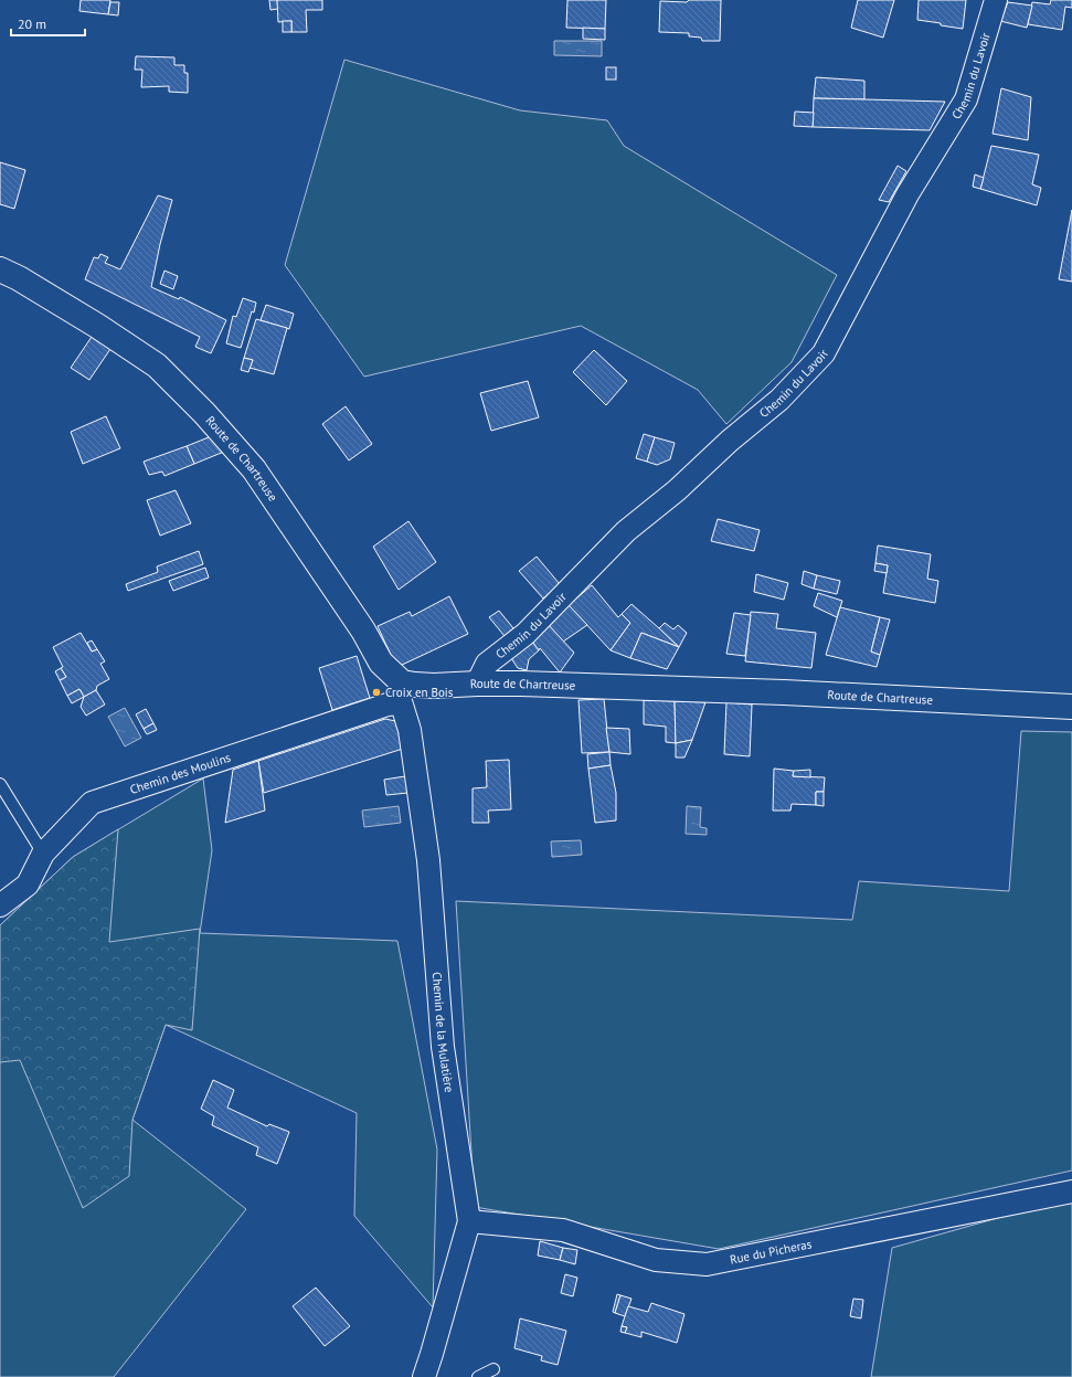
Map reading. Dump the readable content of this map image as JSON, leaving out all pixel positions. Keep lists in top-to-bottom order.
{
  "streets": {
    "main road": ["Route de Chartreuse"],
    "street": [
      "Chemin du Lavoir",
      "Chemin des Moulins",
      "Chemin de la Mulatière",
      "Rue du Picheras"
    ]
  },
  "crossings": [
    ["Chemin du Lavoir", "Route de Chartreuse"],
    ["Route de Chartreuse", "Chemin des Moulins"],
    ["Route de Chartreuse", "Chemin de la Mulatière"],
    ["Chemin des Moulins", "Chemin de la Mulatière"],
    ["Chemin de la Mulatière", "Rue du Picheras"]
  ],
  "places": ["Croix en Bois"],
  "scale_bar": "20 m"
}
